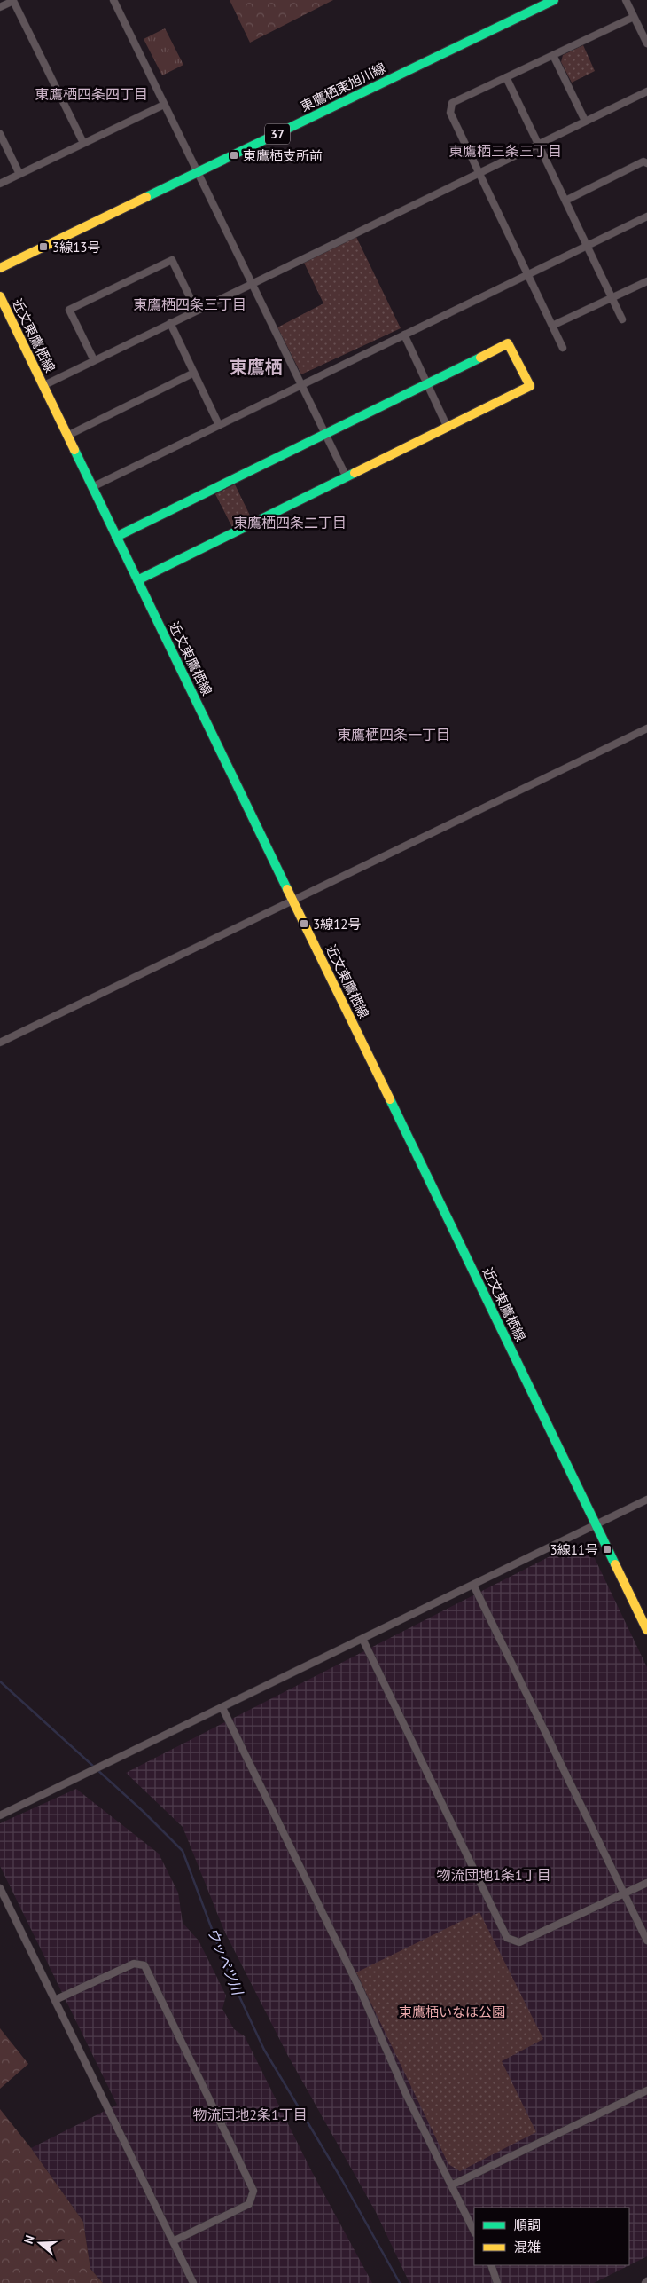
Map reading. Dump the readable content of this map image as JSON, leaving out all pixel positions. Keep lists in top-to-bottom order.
{
  "streets": {
    "street": ["東鷹栖東旭川線", "37", "近文東鷹栖線"]
  },
  "districts": [
    "東鷹栖四条四丁目",
    "東鷹栖三条三丁目",
    "東鷹栖四条三丁目",
    "東鷹栖",
    "東鷹栖四条二丁目",
    "東鷹栖四条一丁目",
    "物流団地1条1丁目",
    "物流団地2条1丁目"
  ],
  "water": ["ウッペツ川"],
  "parks": ["東鷹栖いなほ公園"],
  "places": {
    "transit": [
      "東鷹栖支所前",
      "3線13号",
      "3線12号",
      "3線11号"
    ]
  },
  "legend": ["順調", "混雑"],
  "north": "left"
}
